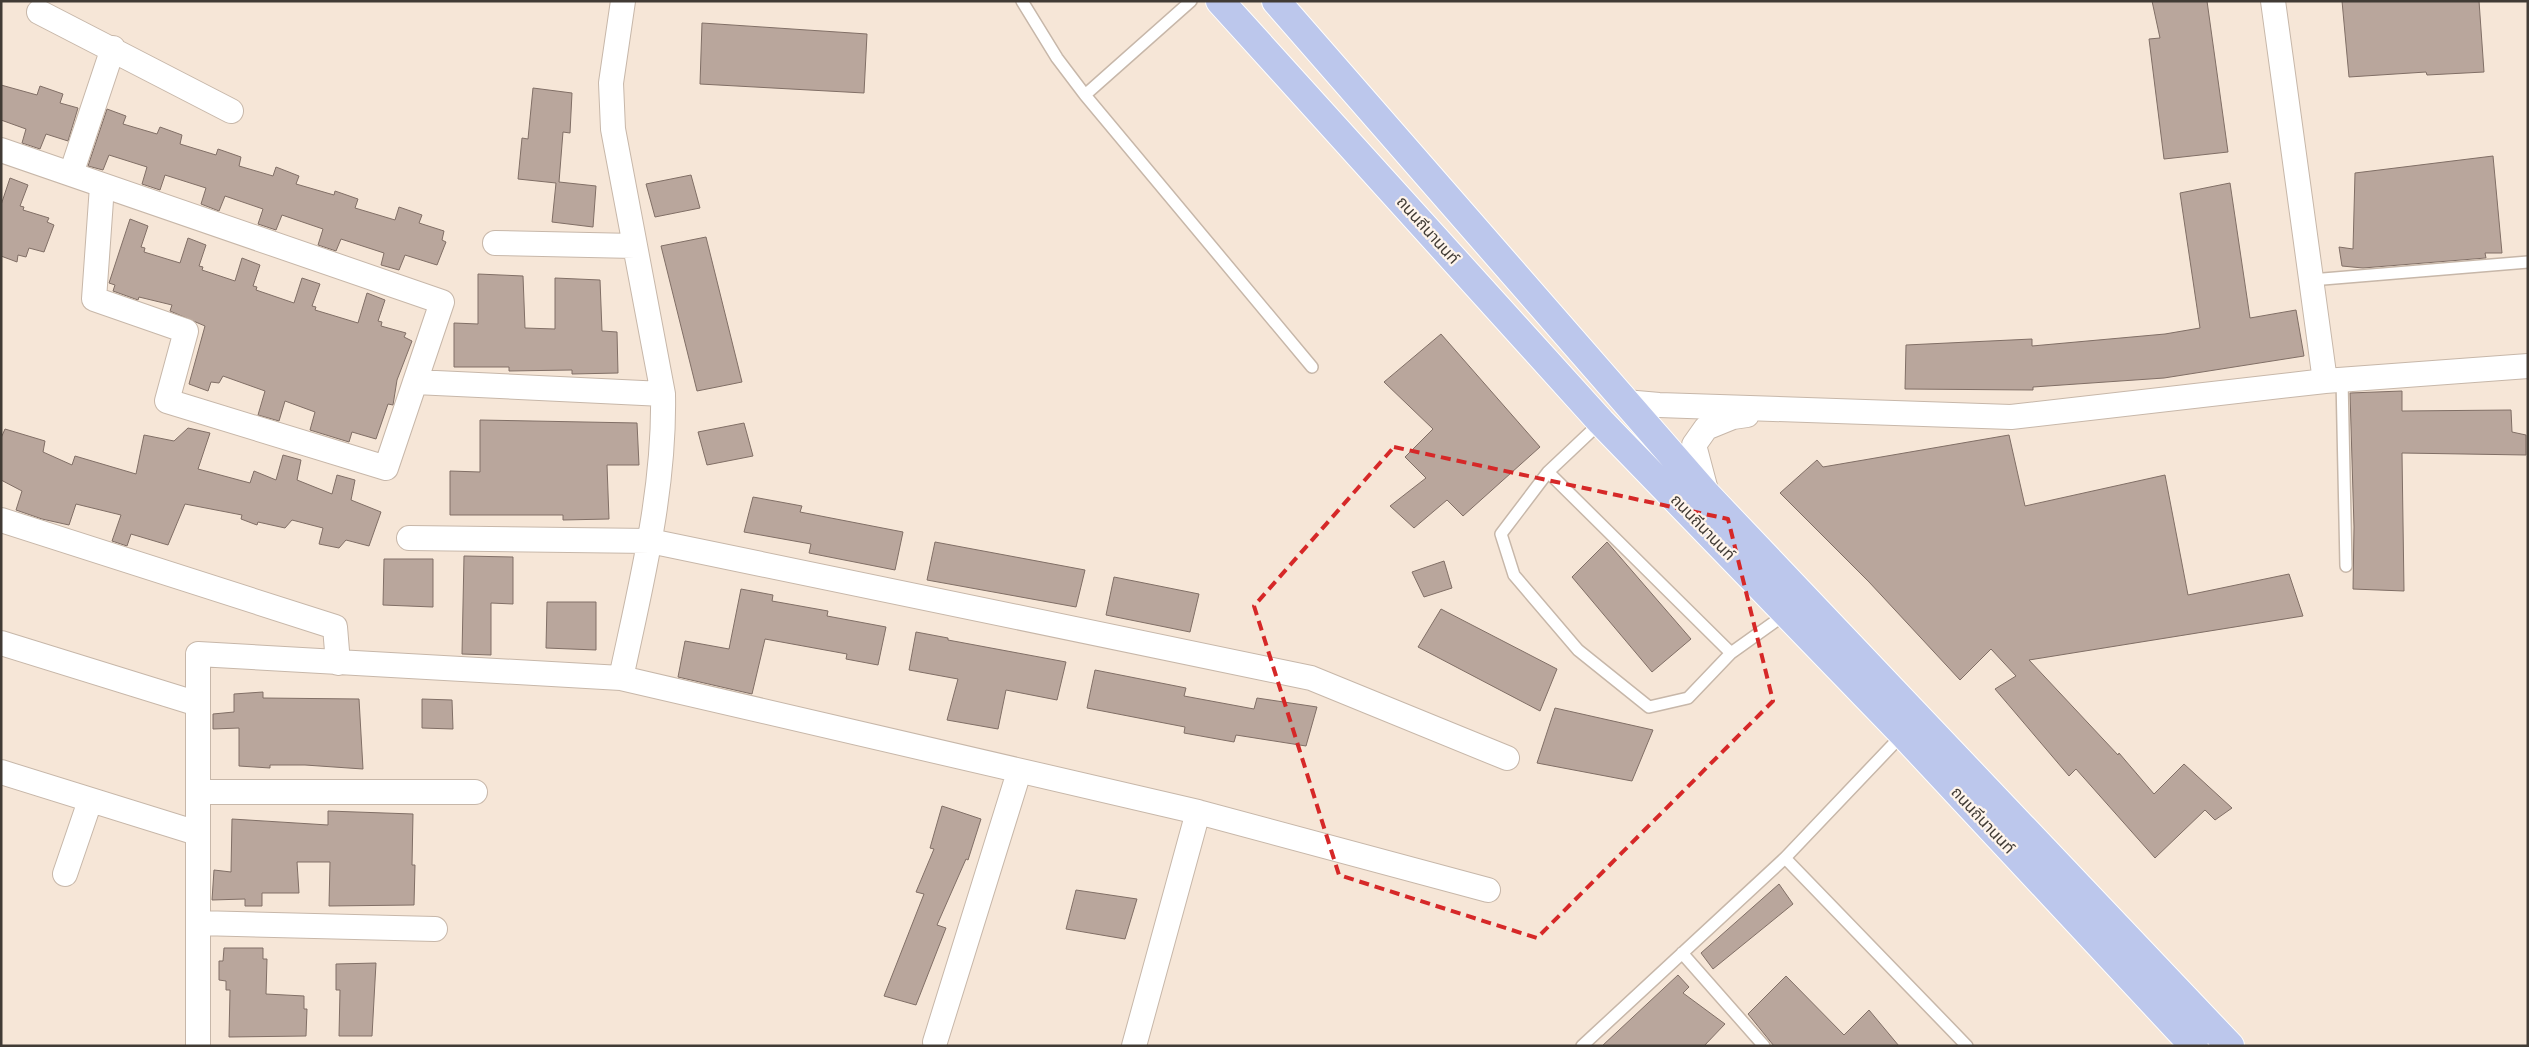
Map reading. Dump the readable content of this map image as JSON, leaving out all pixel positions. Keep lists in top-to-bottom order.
{
  "streets": {
    "main road": ["ถนนถีนานนท์"]
  }
}
